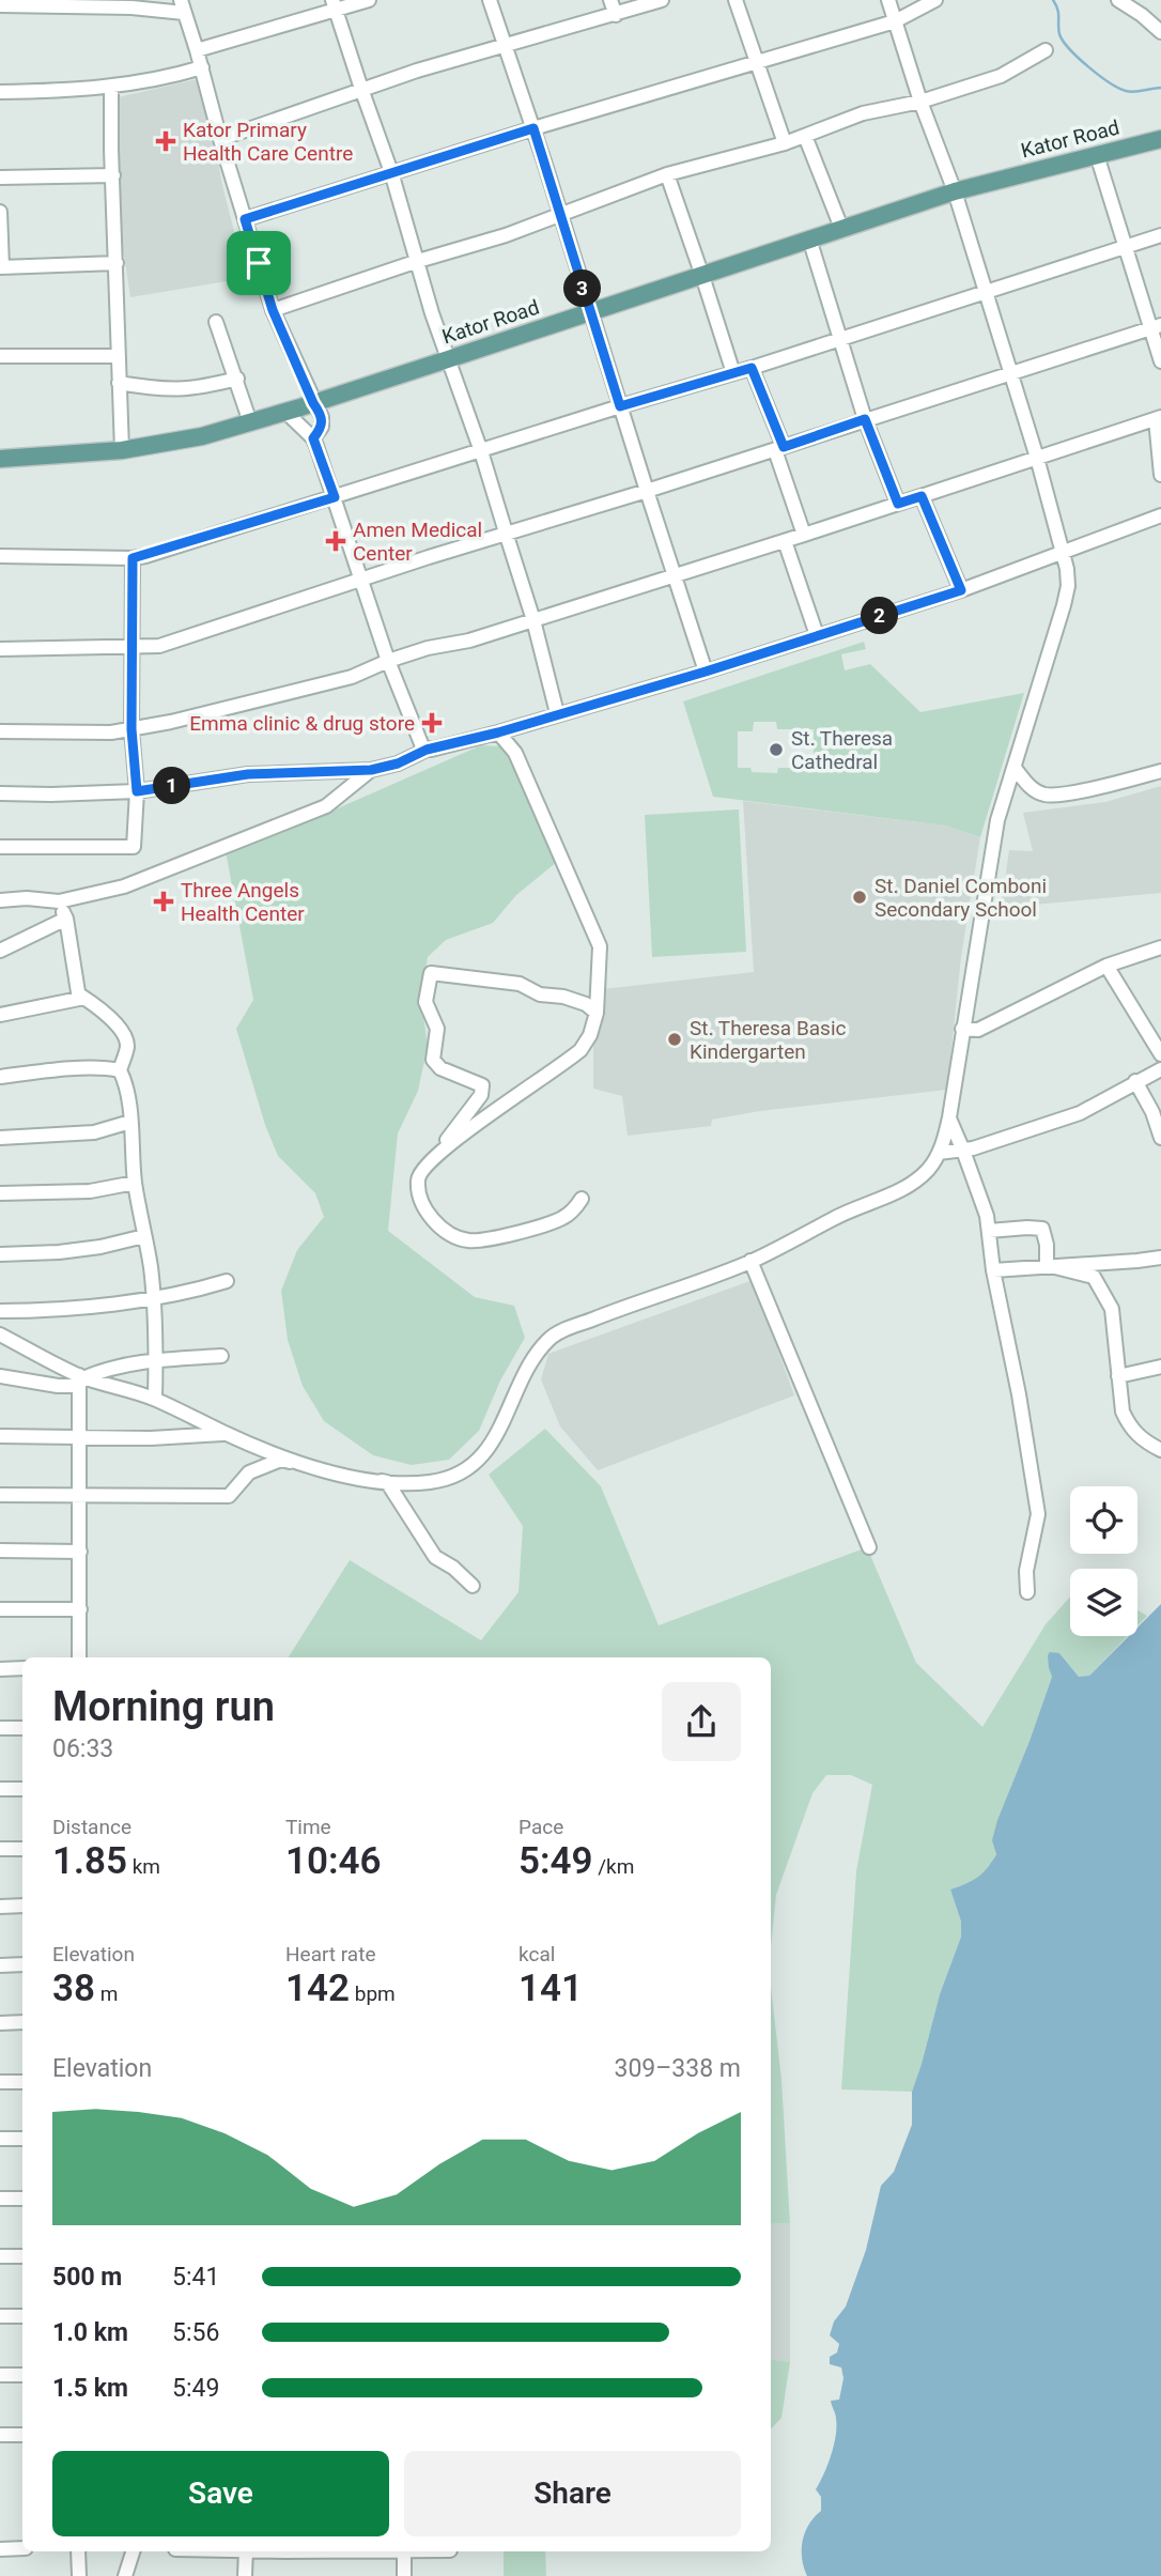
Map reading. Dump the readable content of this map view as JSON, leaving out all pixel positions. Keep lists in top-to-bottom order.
{
  "streets": {
    "main road": ["Kator Road"]
  },
  "places": {
    "health": [
      "Kator Primary Health Care Centre",
      "Amen Medical Center",
      "Emma clinic & drug store",
      "Three Angels Health Center"
    ],
    "other": ["St. Theresa Cathedral", "St. Daniel Comboni Secondary School", "St. Theresa Basic Kindergarten"]
  },
  "page": {
    "pins": ["3", "2", "1"],
    "heading": ["Morning run", "06:33"],
    "stats": [
      ["Distance", "1.85 km"],
      ["Time", "10:46"],
      ["Pace", "5:49 /km"],
      ["Elevation", "38 m"],
      ["Heart rate", "142 bpm"],
      ["kcal", "141"]
    ],
    "chart": ["Elevation", "309–338 m"],
    "list": [
      {
        "name": "500 m",
        "note": "5:41"
      },
      {
        "name": "1.0 km",
        "note": "5:56"
      },
      {
        "name": "1.5 km",
        "note": "5:49"
      }
    ],
    "buttons": ["Save", "Share"]
  }
}
